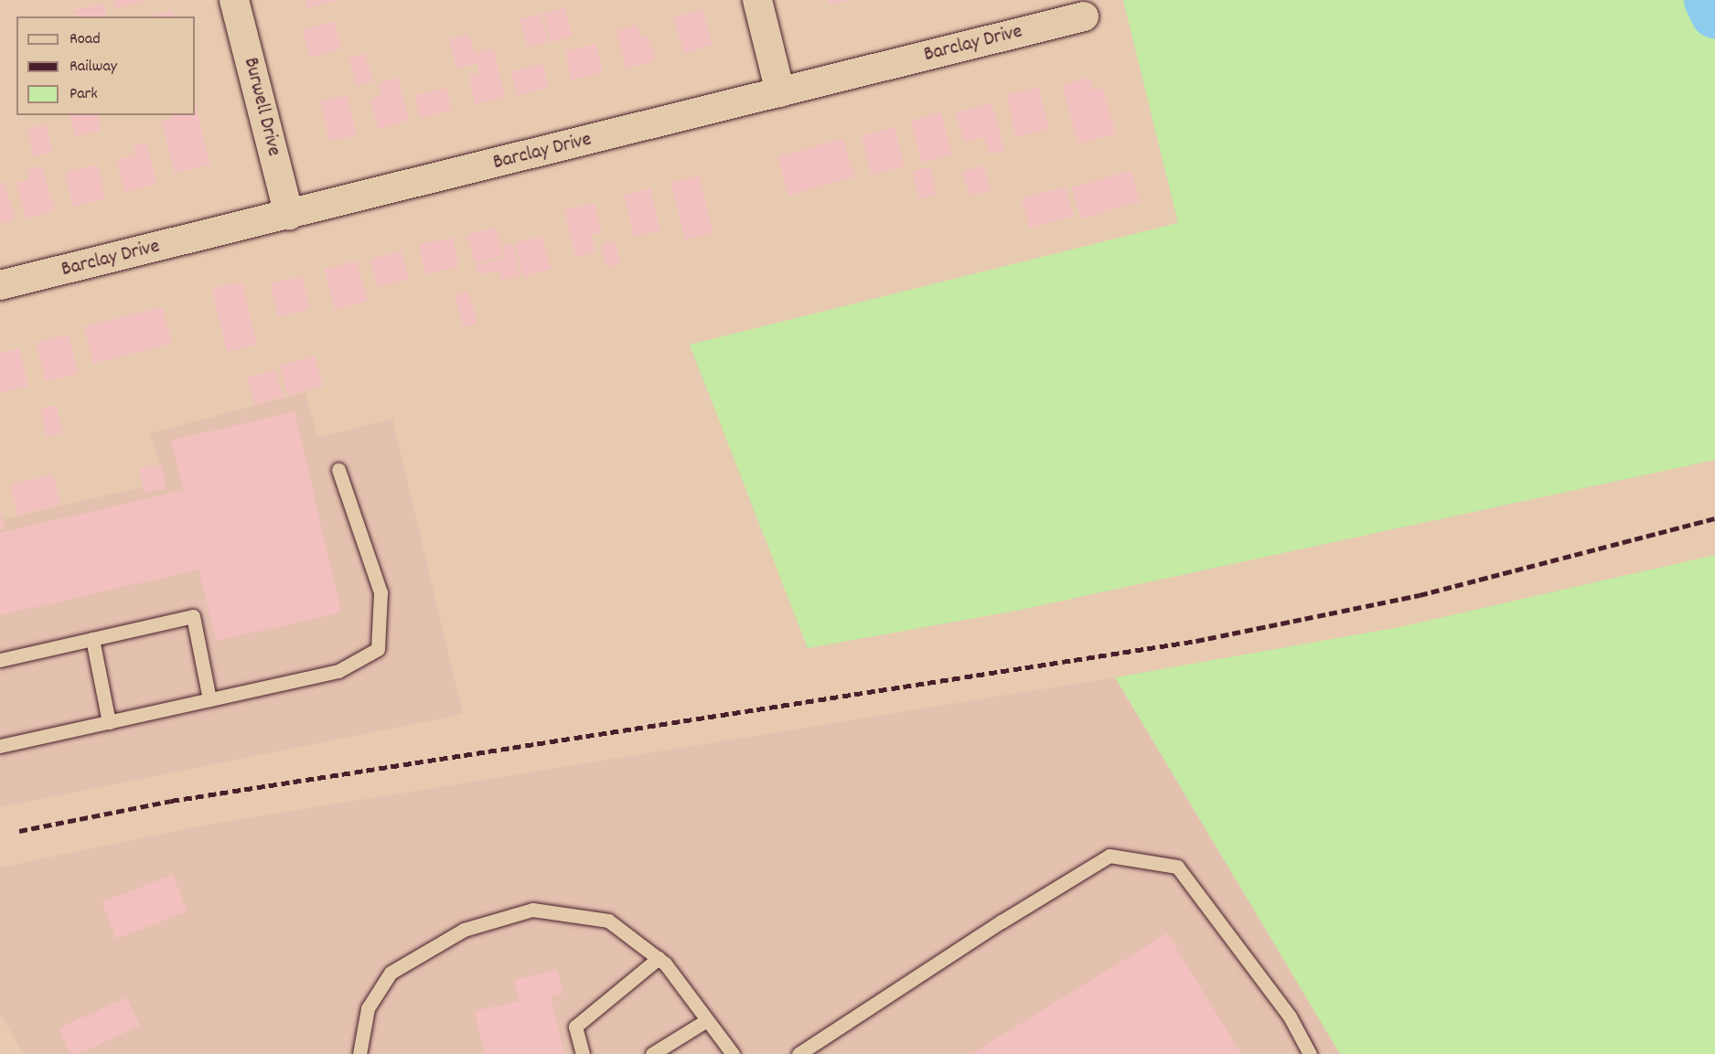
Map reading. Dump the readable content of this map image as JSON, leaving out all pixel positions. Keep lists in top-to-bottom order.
{
  "streets": {
    "street": ["Barclay Drive", "Burwell Drive"]
  },
  "crossings": [
    ["Barclay Drive", "Burwell Drive"]
  ],
  "legend": ["Road", "Railway", "Park"]
}
